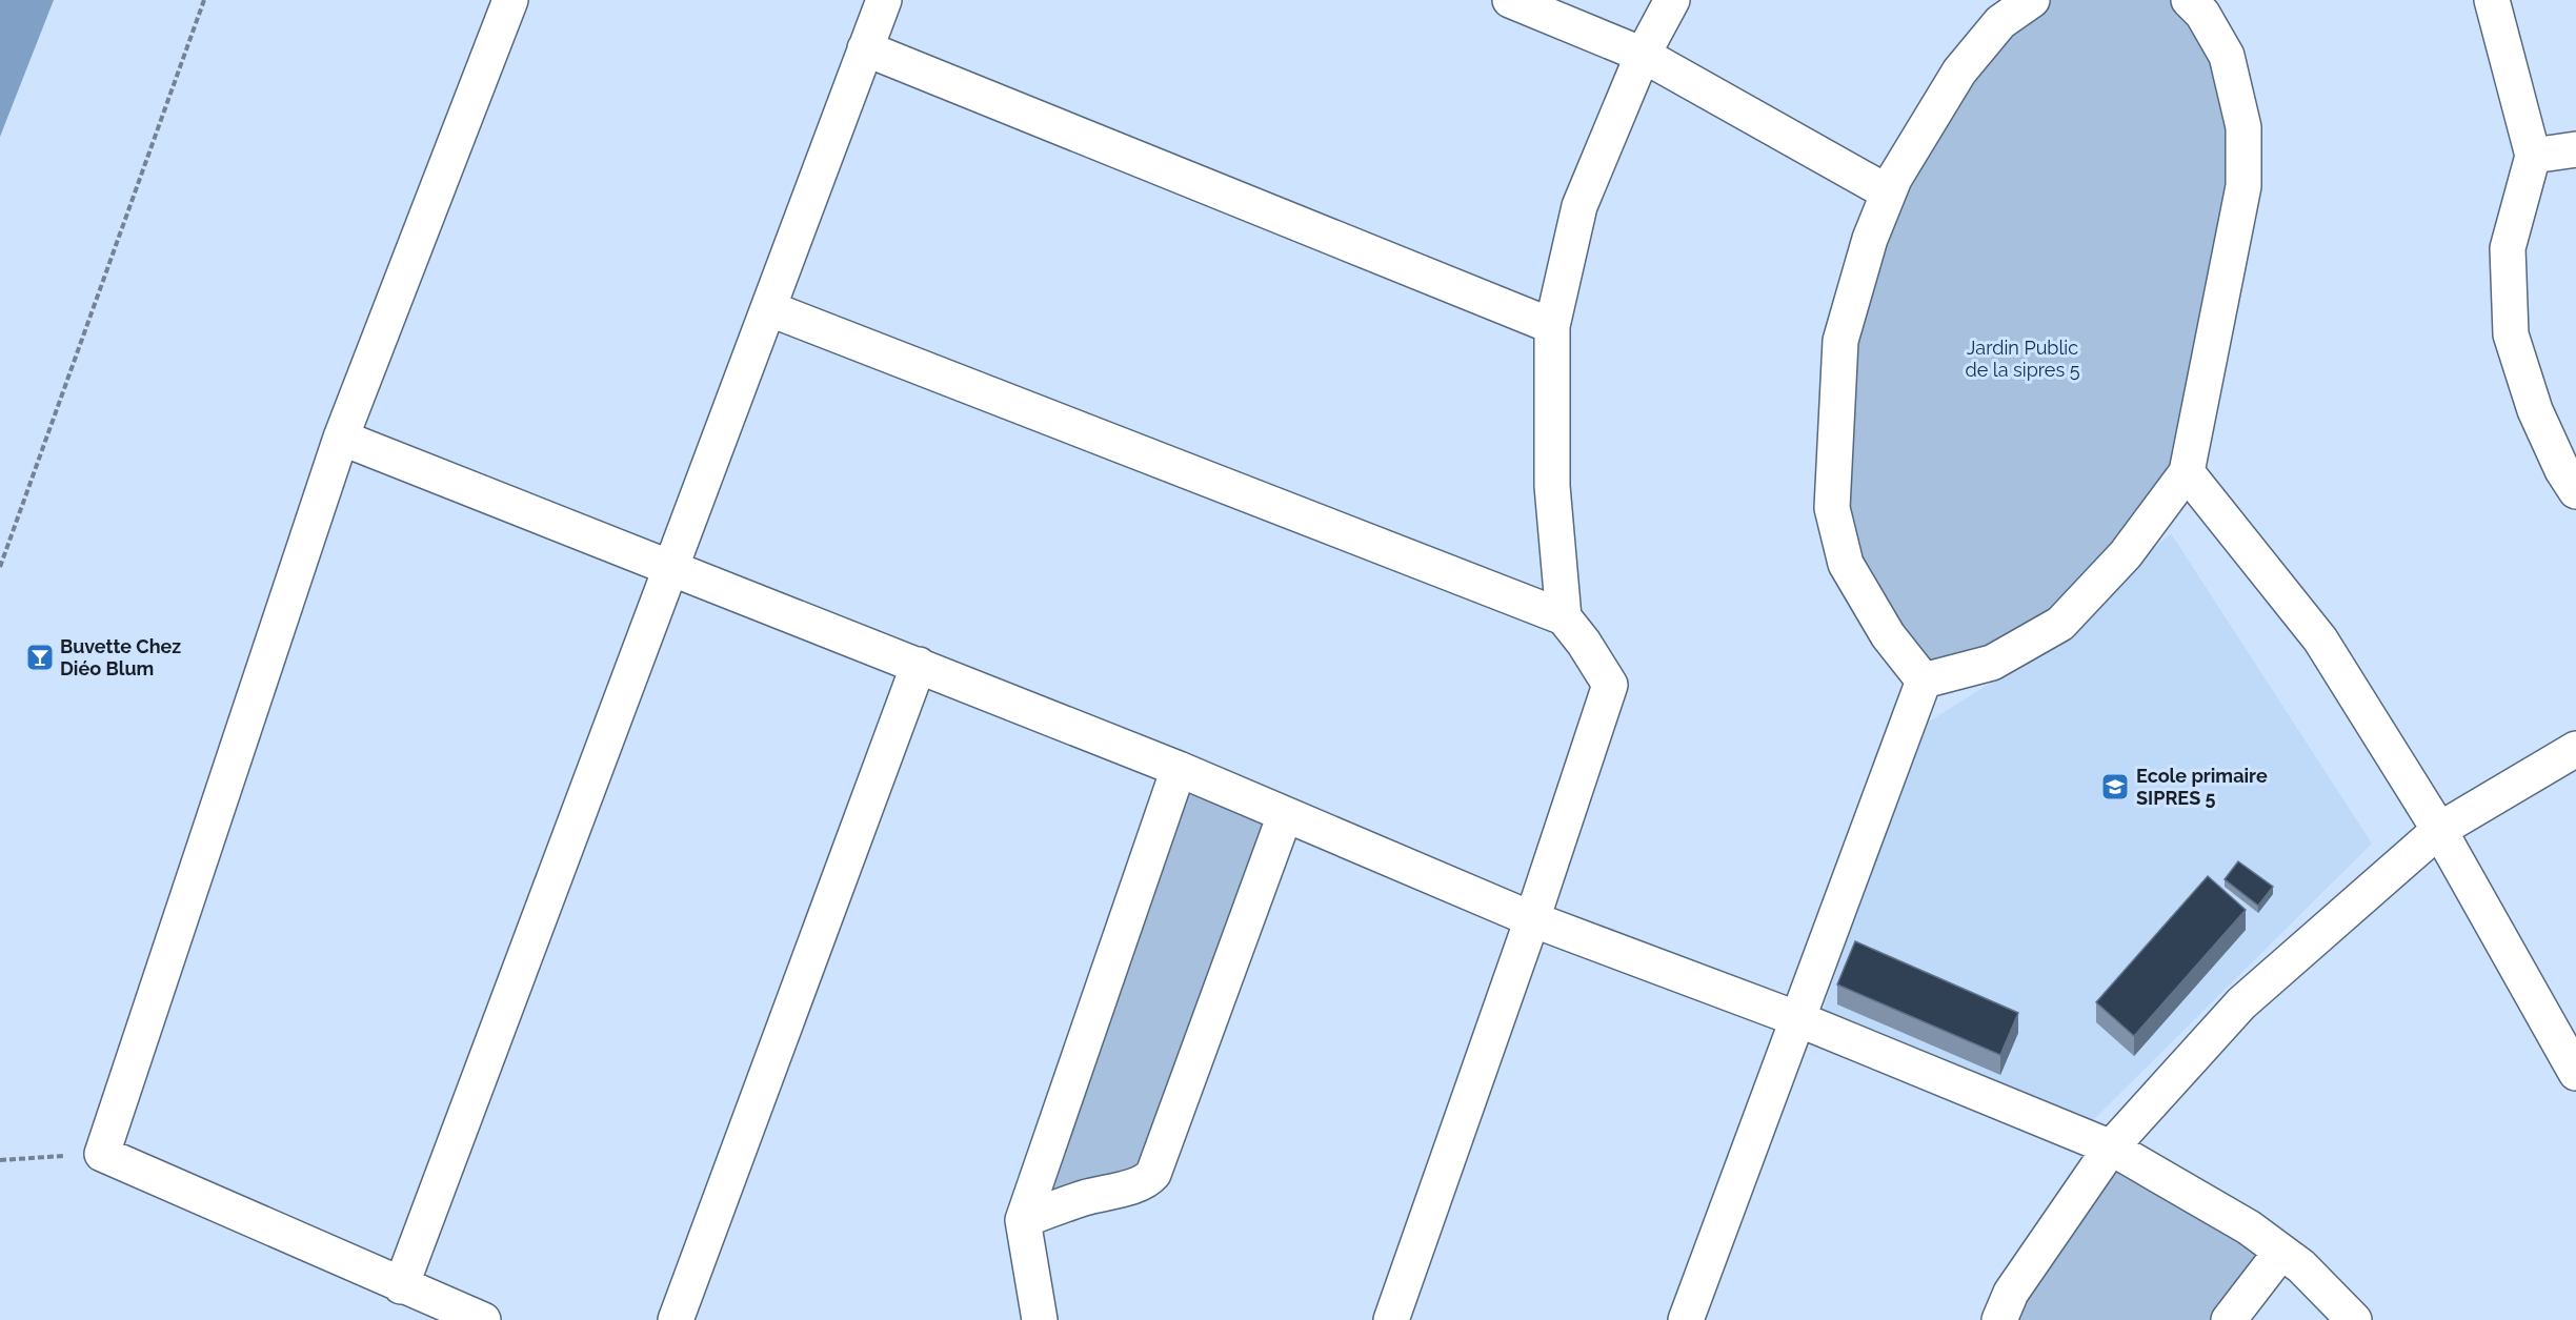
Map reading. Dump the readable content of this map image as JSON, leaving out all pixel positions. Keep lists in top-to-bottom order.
{
  "parks": ["Jardin Public de la sipres 5"],
  "places": {
    "bar": ["Buvette Chez Diéo Blum"],
    "school or university": ["Ecole primaire SIPRES 5"]
  }
}
